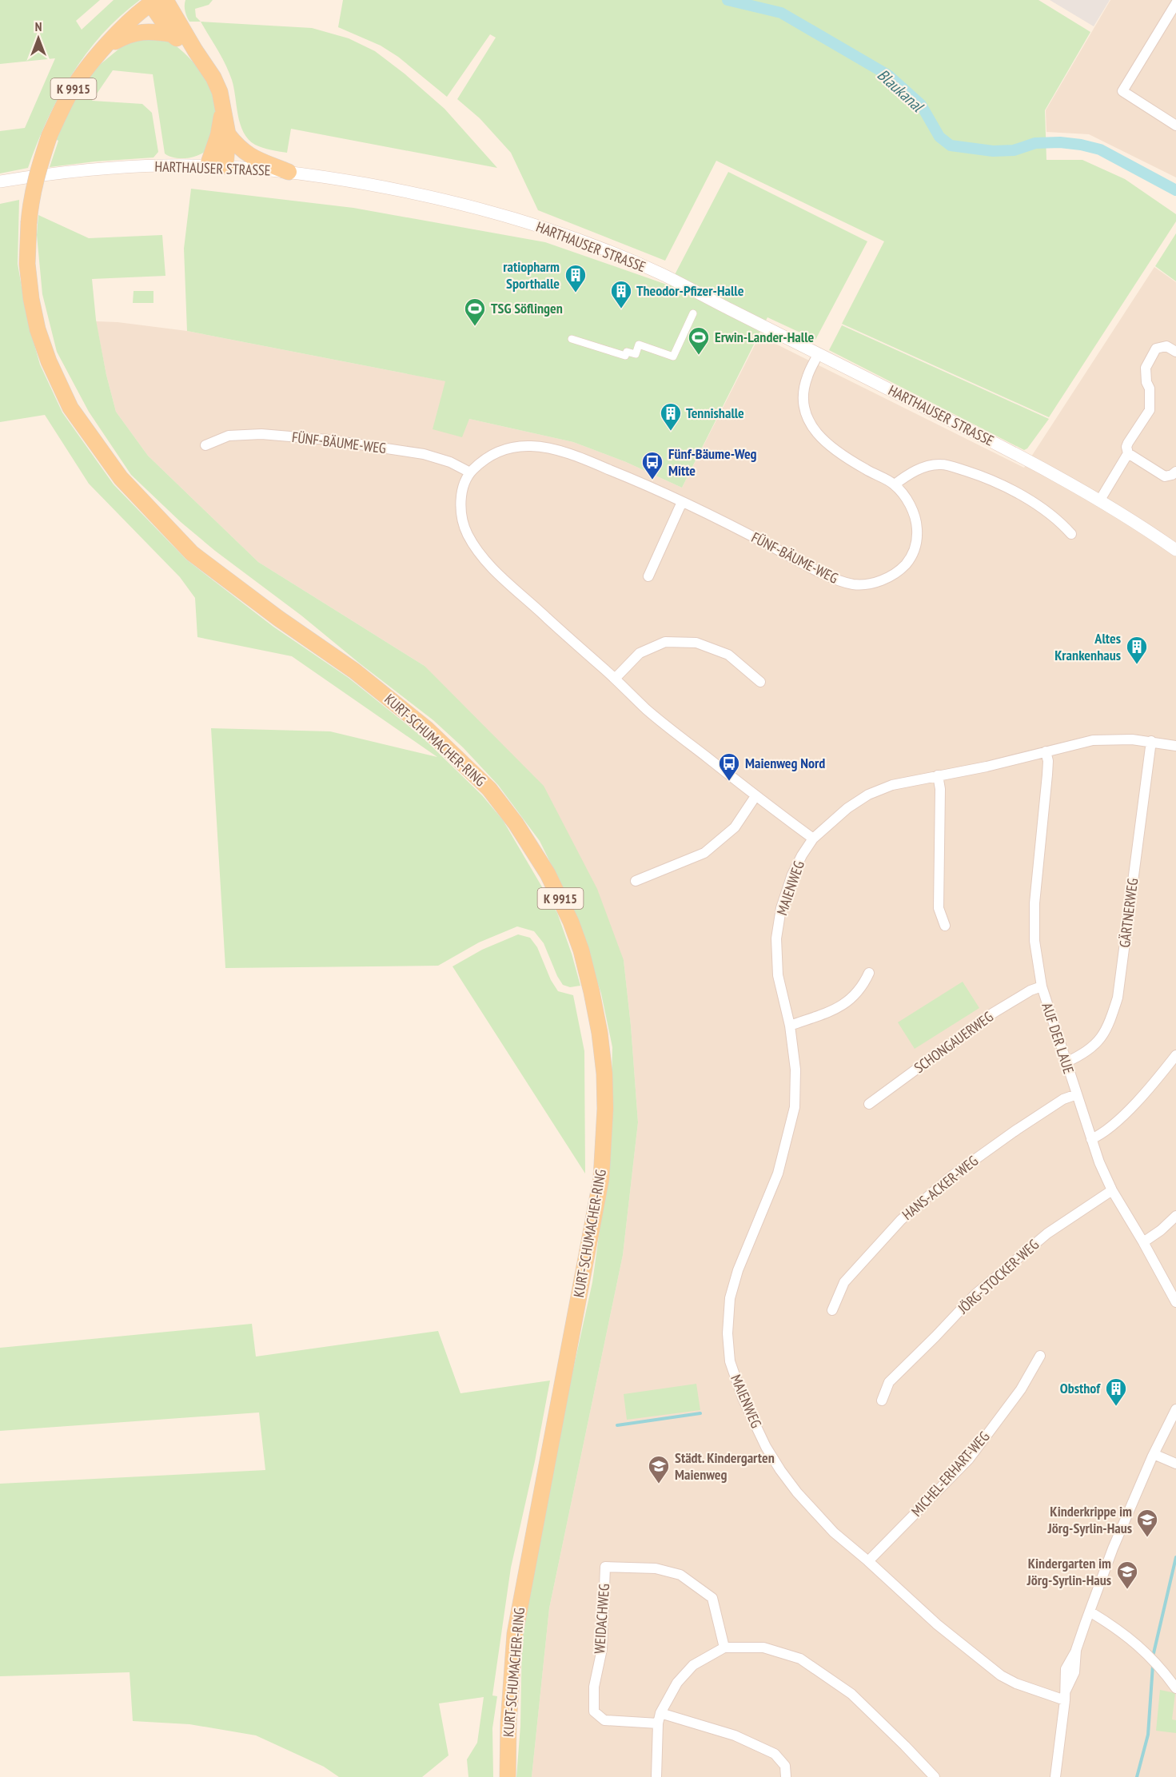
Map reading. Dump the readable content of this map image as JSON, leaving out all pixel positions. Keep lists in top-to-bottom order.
{
  "streets": {
    "main road": ["K 9915", "KURT-SCHUMACHER-RING"],
    "street": [
      "HARTHAUSER STRASSE",
      "FÜNF-BÄUME-WEG",
      "MAIENWEG",
      "GÄRTNERWEG",
      "AUF DER LAUE",
      "SCHONGAUERWEG",
      "HANS-ACKER-WEG",
      "JÖRG-STOCKER-WEG",
      "MICHEL-ERHART-WEG",
      "WEIDACHWEG"
    ]
  },
  "crossings": [
    ["K 9915", "HARTHAUSER STRASSE"],
    ["K 9915", "KURT-SCHUMACHER-RING"],
    ["HARTHAUSER STRASSE", "FÜNF-BÄUME-WEG"],
    ["FÜNF-BÄUME-WEG", "MAIENWEG"],
    ["MAIENWEG", "GÄRTNERWEG"],
    ["MAIENWEG", "AUF DER LAUE"],
    ["MAIENWEG", "MICHEL-ERHART-WEG"],
    ["GÄRTNERWEG", "AUF DER LAUE"],
    ["AUF DER LAUE", "SCHONGAUERWEG"],
    ["AUF DER LAUE", "HANS-ACKER-WEG"],
    ["AUF DER LAUE", "JÖRG-STOCKER-WEG"]
  ],
  "water": ["Blaukanal"],
  "places": {
    "building": [
      "ratiopharm Sporthalle",
      "Theodor-Pfizer-Halle",
      "Tennishalle",
      "Altes Krankenhaus",
      "Obsthof"
    ],
    "sports": ["TSG Söflingen", "Erwin-Lander-Halle"],
    "bus stop": ["Fünf-Bäume-Weg Mitte", "Maienweg Nord"],
    "school or university": ["Städt. Kindergarten Maienweg", "Kinderkrippe im Jörg-Syrlin-Haus", "Kindergarten im Jörg-Syrlin-Haus"]
  },
  "north": "top"
}
